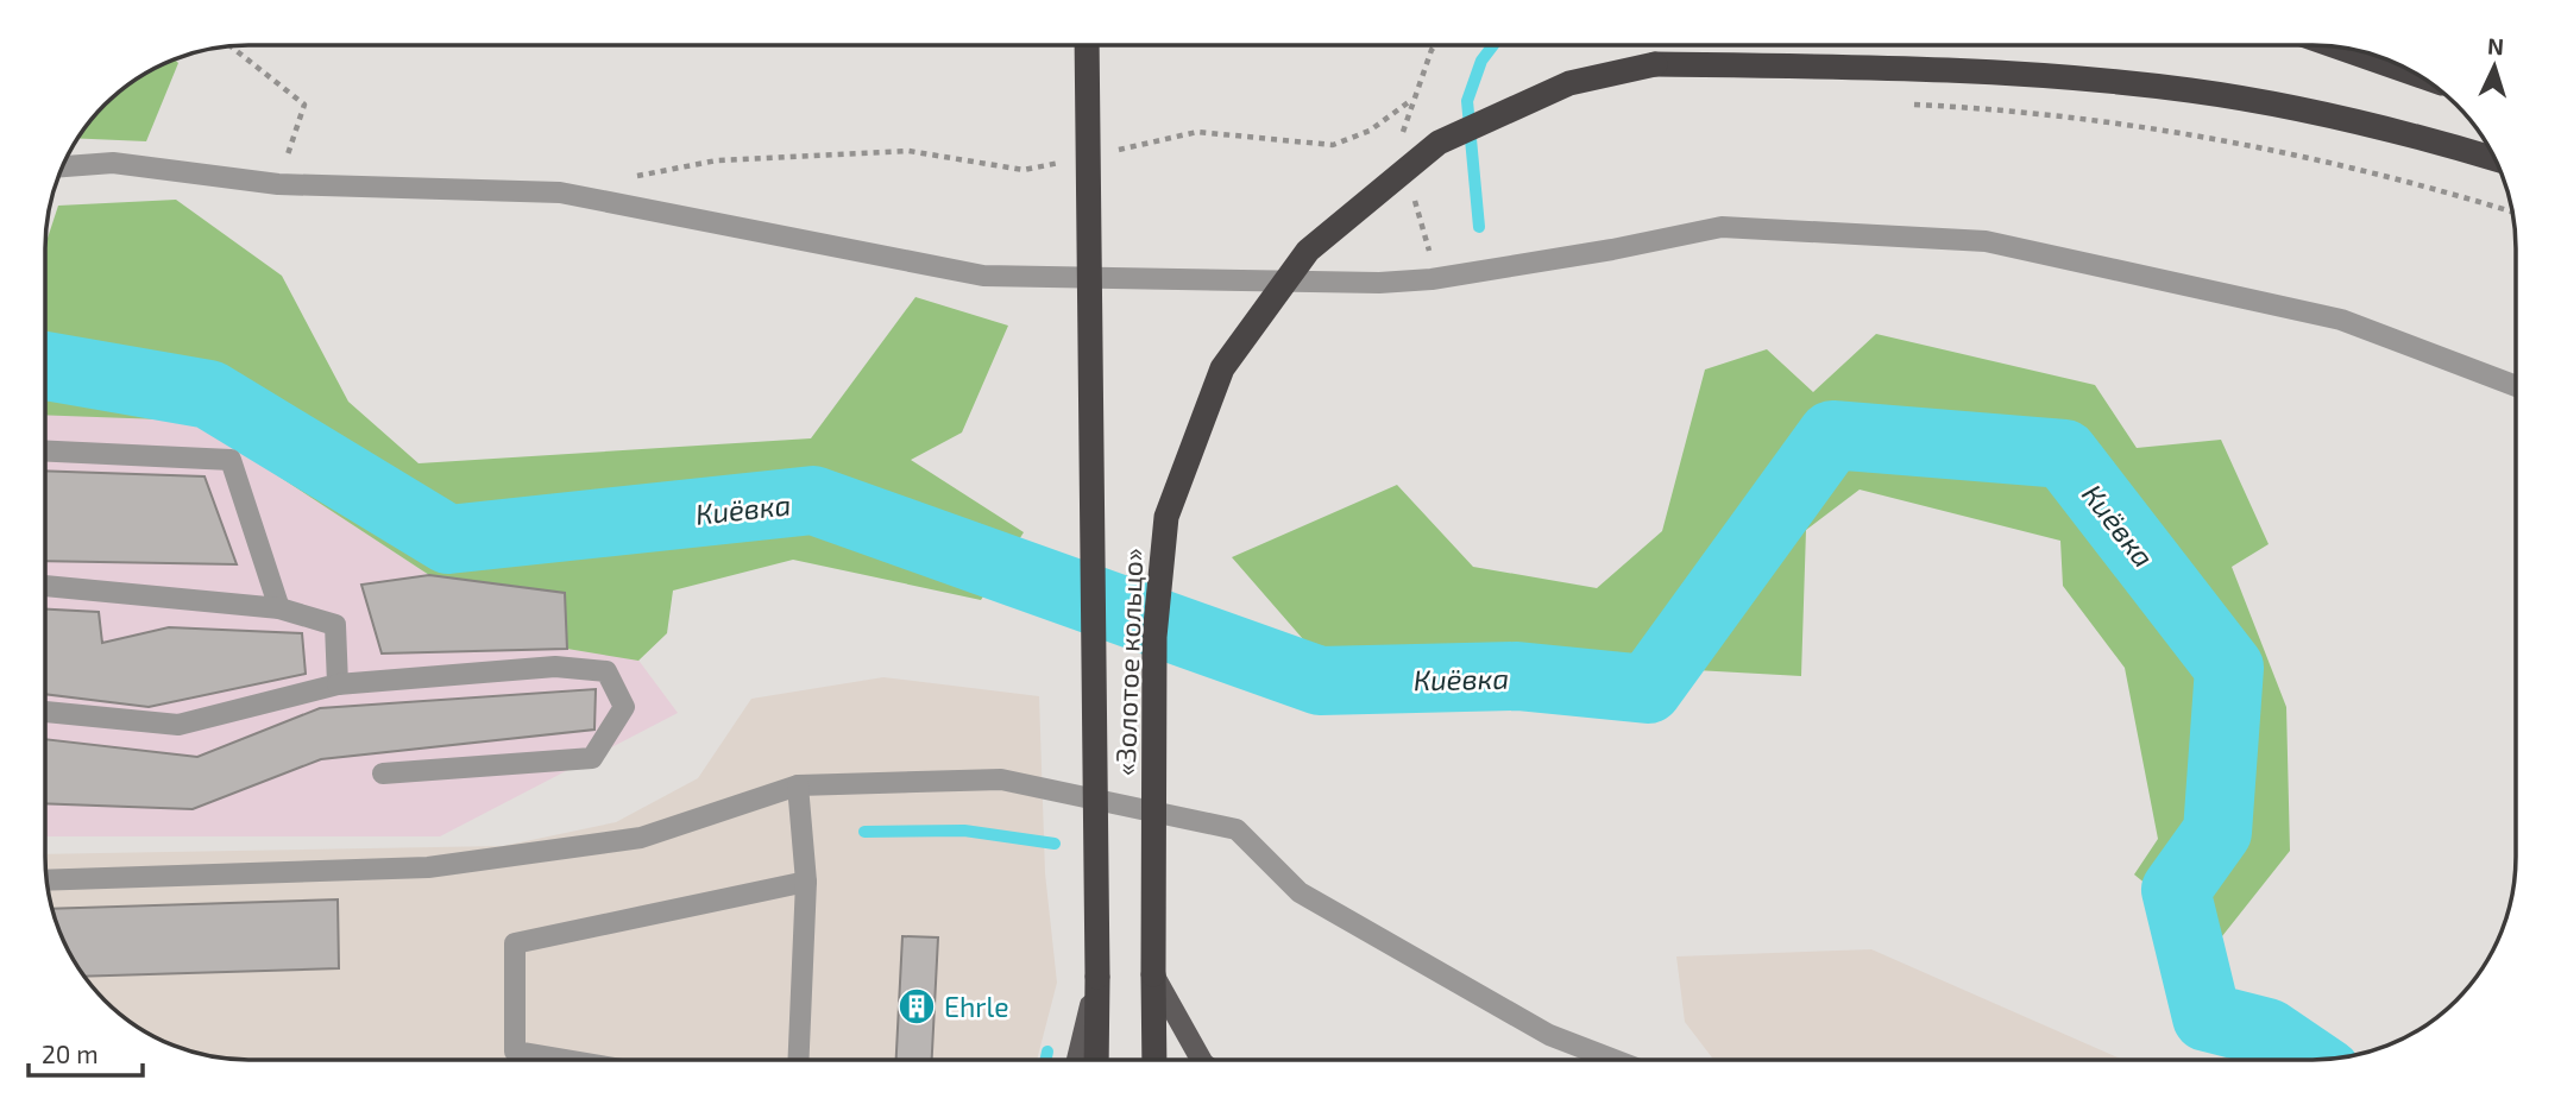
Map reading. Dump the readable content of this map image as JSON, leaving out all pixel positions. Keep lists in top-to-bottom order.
{
  "streets": {
    "highway": ["«Золотое кольцо»"]
  },
  "water": ["Киёвка"],
  "places": {
    "building": ["Ehrle"]
  },
  "scale_bar": "20 m",
  "north": "top"
}
